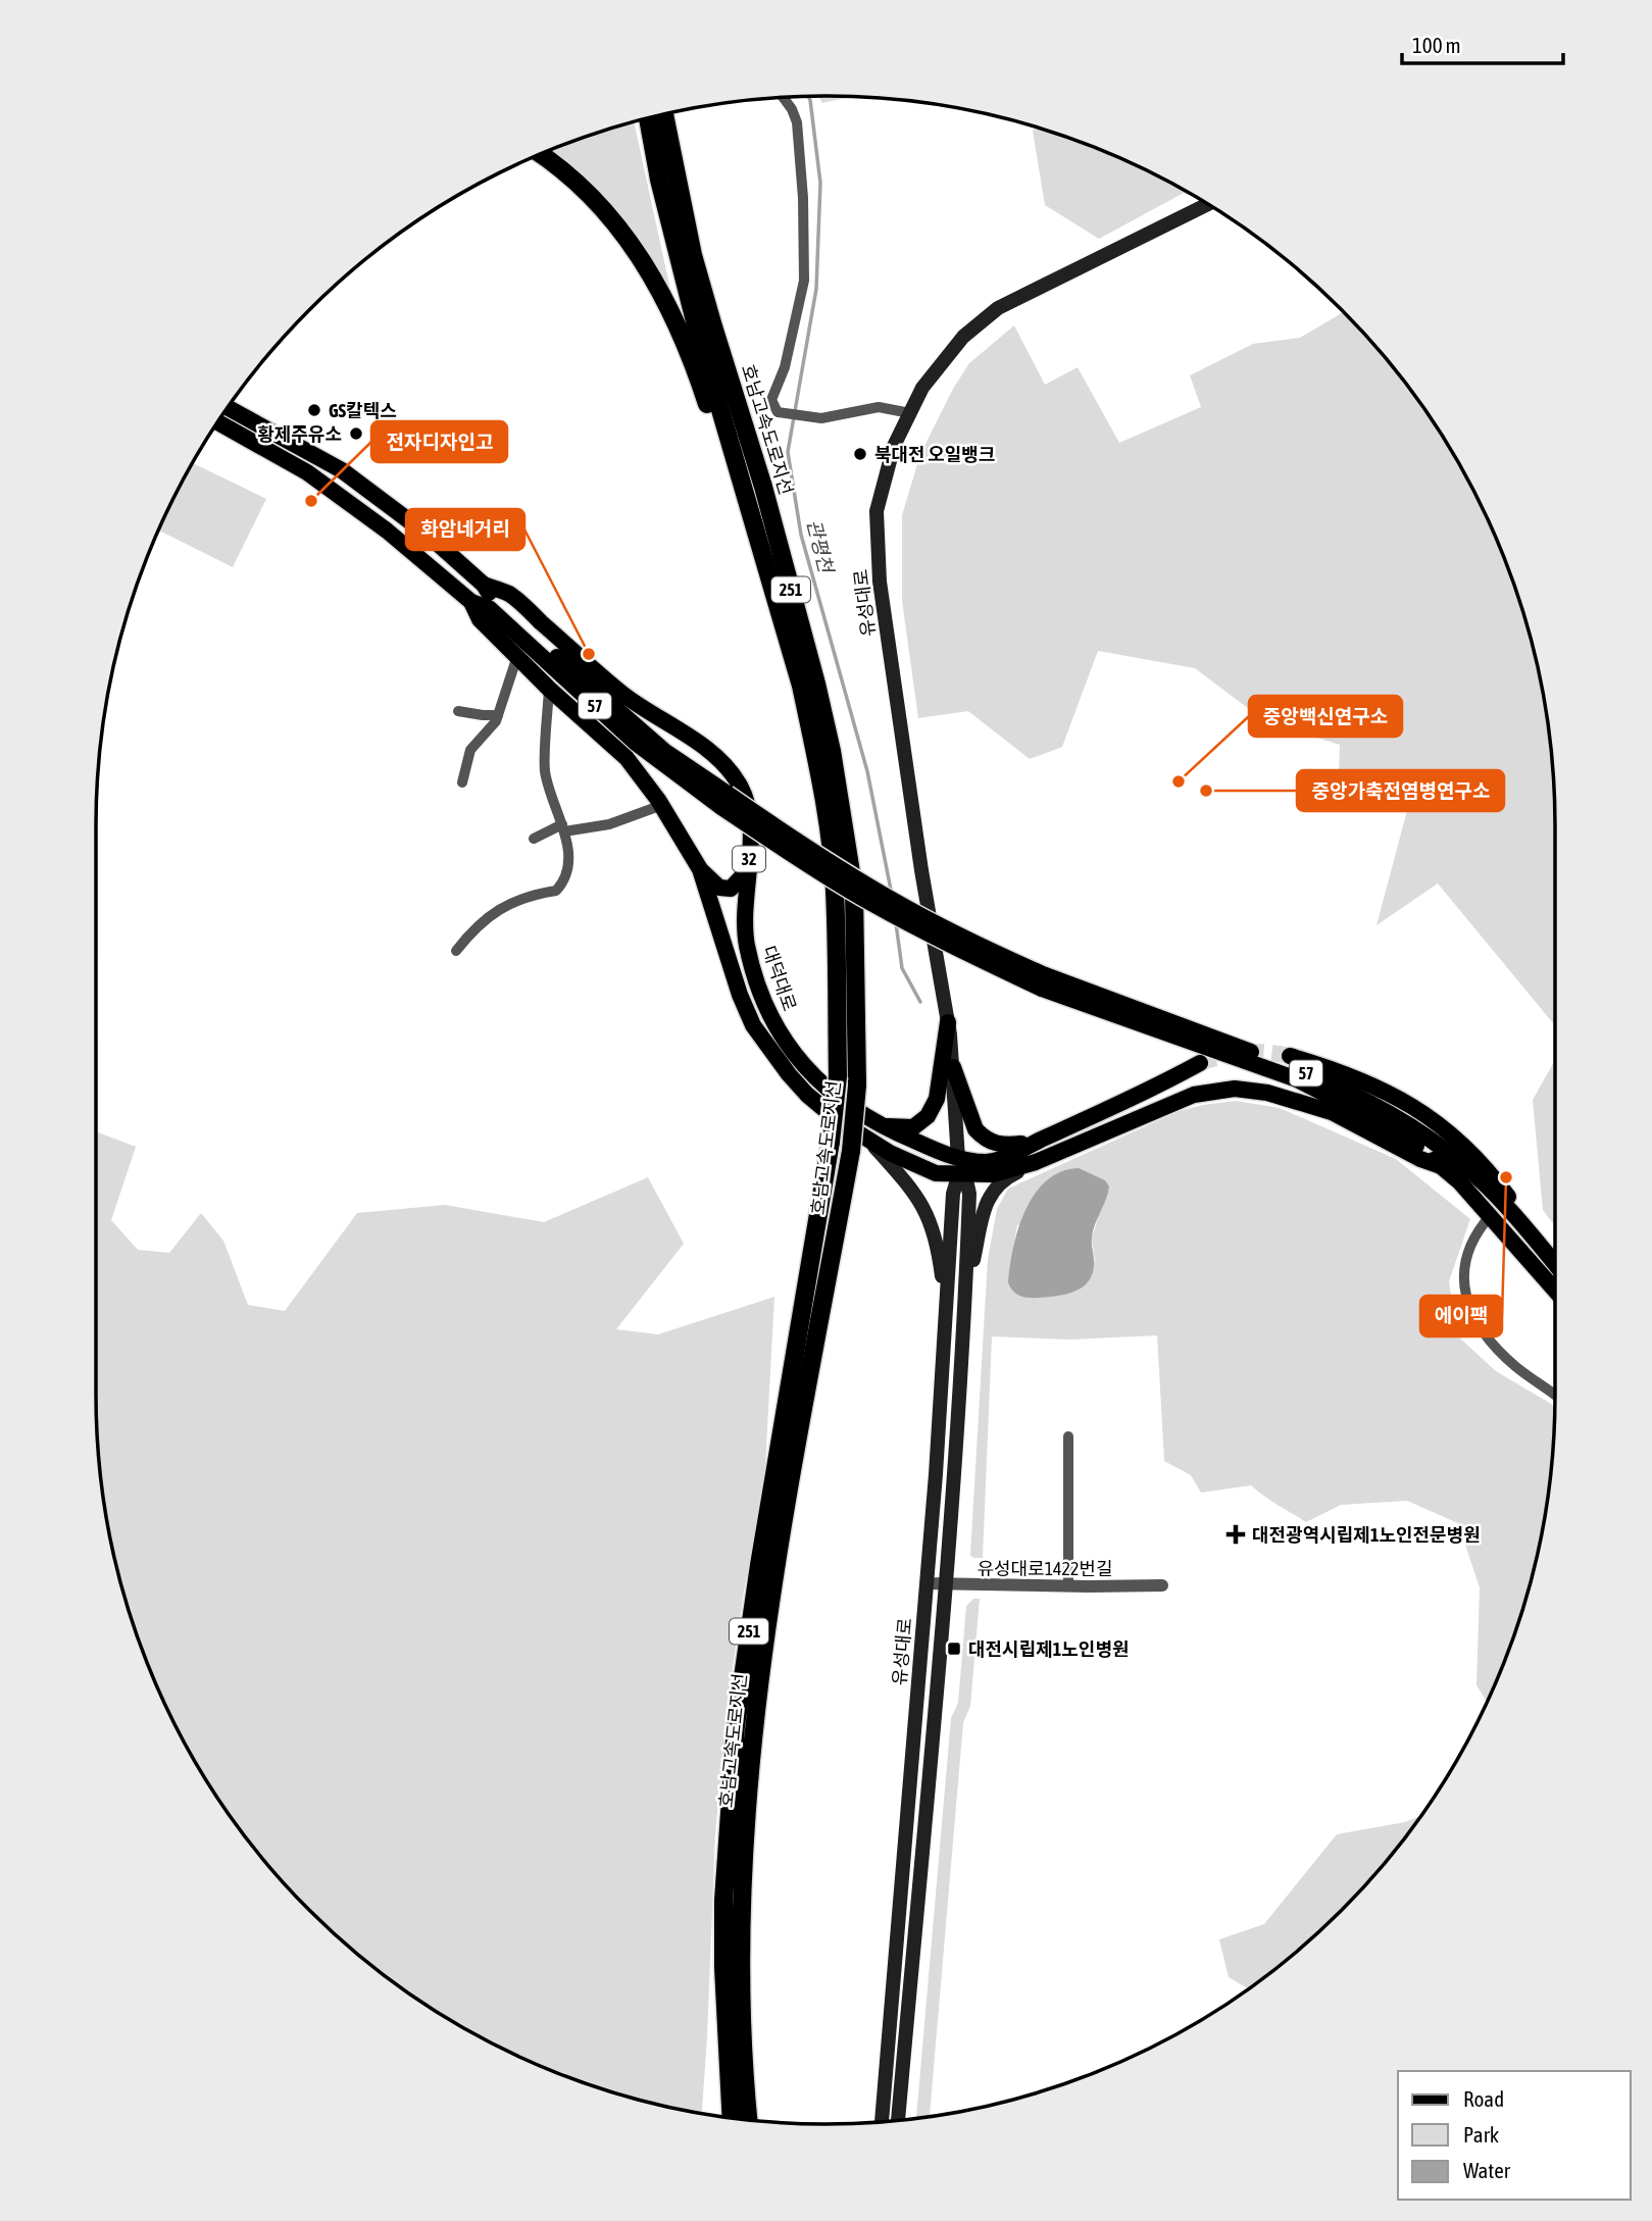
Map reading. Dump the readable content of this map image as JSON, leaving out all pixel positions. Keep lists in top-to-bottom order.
{
  "streets": {
    "highway": ["호남고속도로지선", "251"],
    "main road": [
      "유성대로",
      "57",
      "32",
      "대덕대로"
    ],
    "street": ["유성대로1422번길"]
  },
  "crossings": [
    ["유성대로", "대덕대로"],
    ["유성대로", "유성대로1422번길"],
    ["57", "대덕대로"]
  ],
  "water": ["관평천"],
  "places": {
    "other": [
      "GS칼텍스",
      "황제주유소",
      "북대전 오일뱅크",
      "전자디자인고",
      "화암네거리",
      "중앙백신연구소",
      "중앙가축전염병연구소",
      "에이팩"
    ],
    "health": ["대전광역시립제1노인전문병원"],
    "transit": ["대전시립제1노인병원"]
  },
  "legend": ["Road", "Park", "Water"],
  "scale_bar": "100 m"
}
